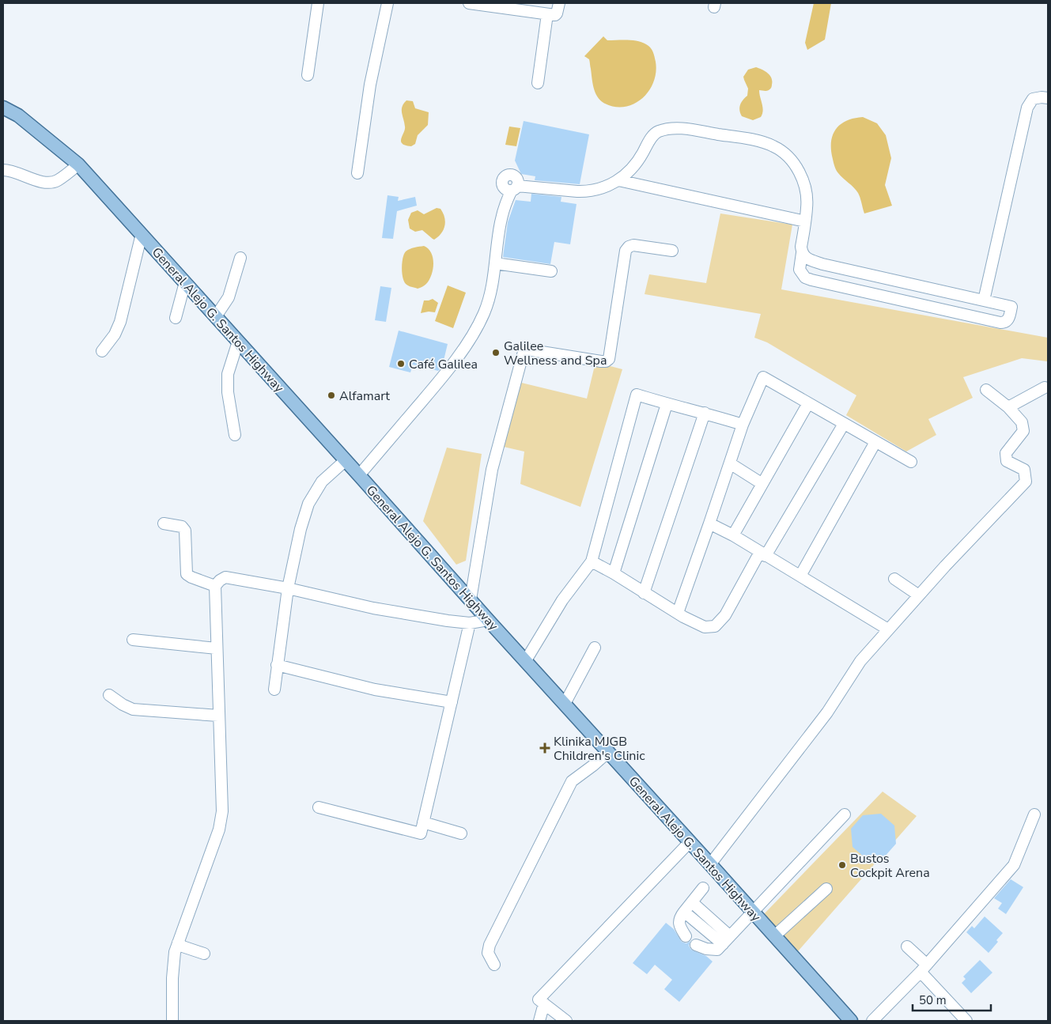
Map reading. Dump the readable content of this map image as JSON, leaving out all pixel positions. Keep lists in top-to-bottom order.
{
  "streets": {
    "main road": ["General Alejo G. Santos Highway"]
  },
  "places": {
    "other": [
      "Galilee Wellness and Spa",
      "Café Galilea",
      "Alfamart",
      "Bustos Cockpit Arena"
    ],
    "health": ["Klinika MJGB Children's Clinic"]
  },
  "scale_bar": "50 m"
}
